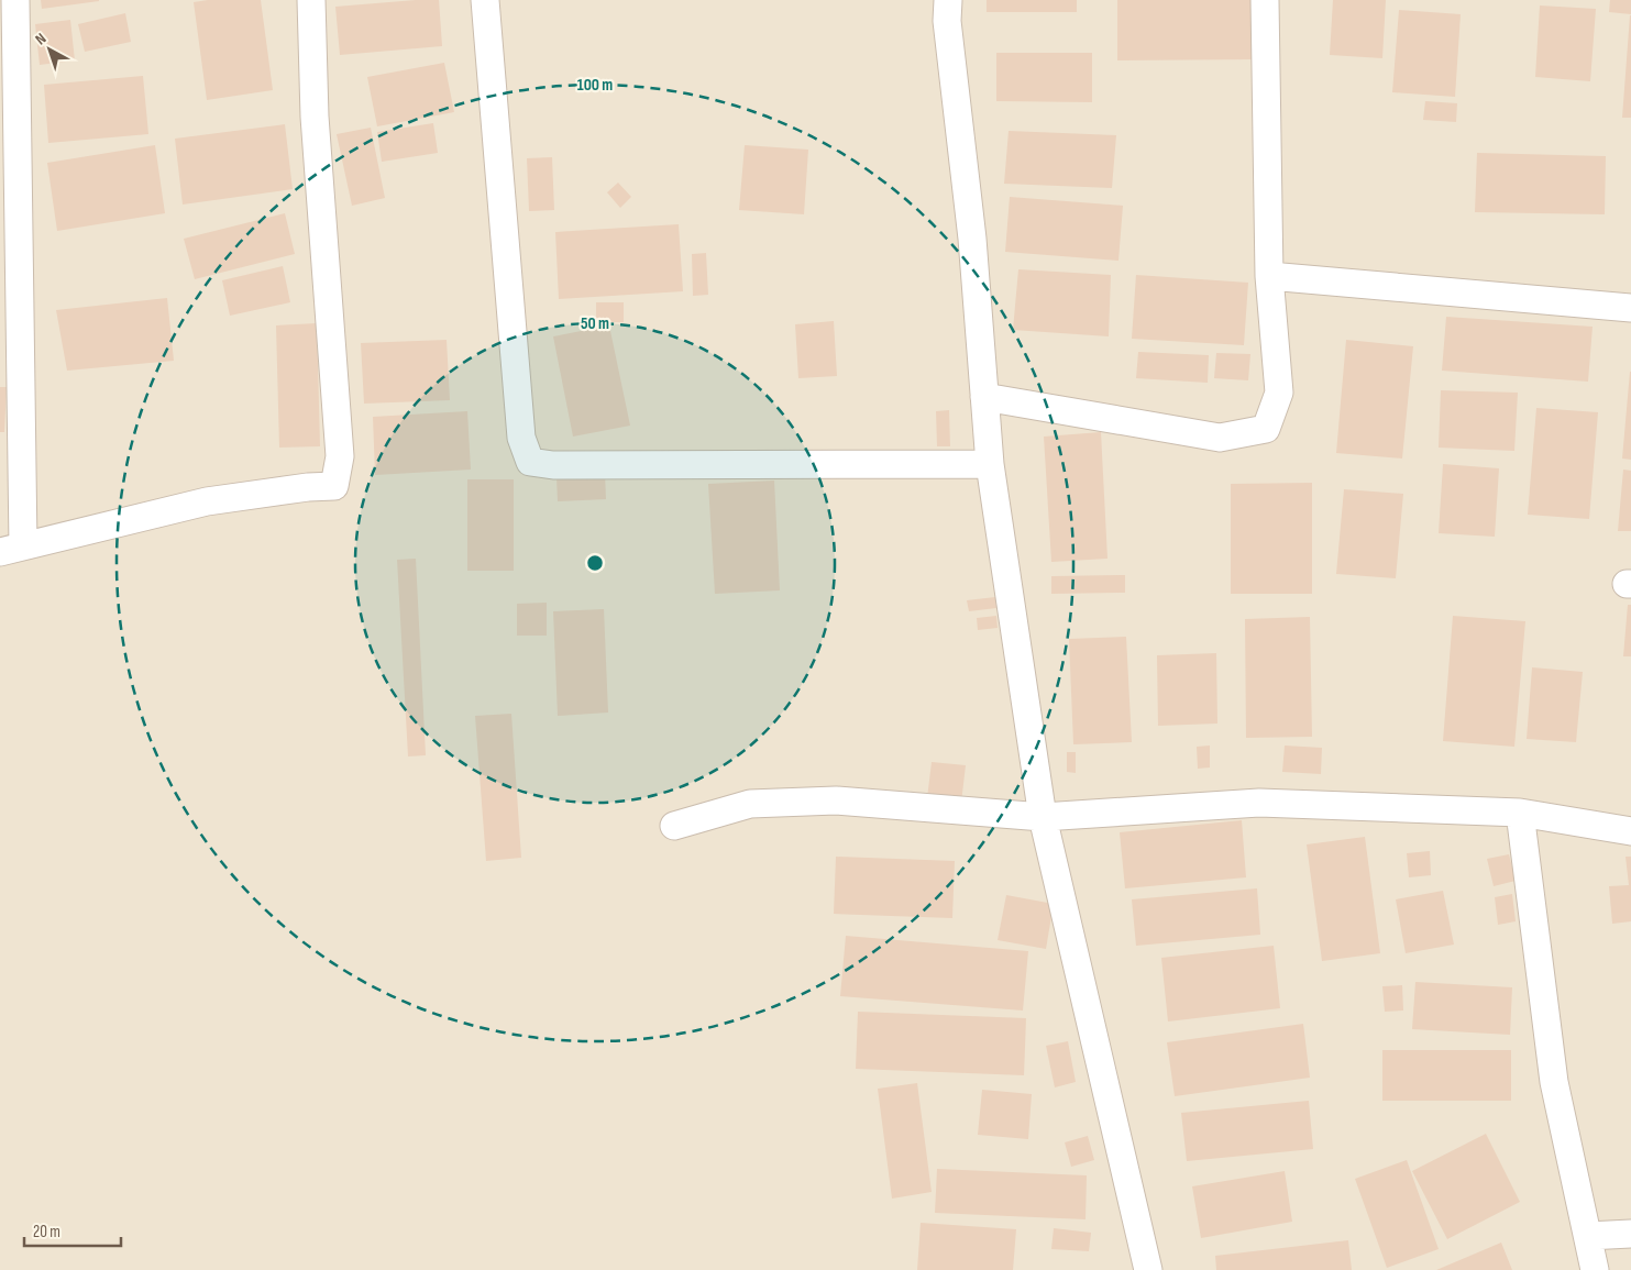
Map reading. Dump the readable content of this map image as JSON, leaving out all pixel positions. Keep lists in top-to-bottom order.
{
  "scale_bar": "20 m",
  "north": "top left",
  "rings": ["100 m", "50 m"]
}
